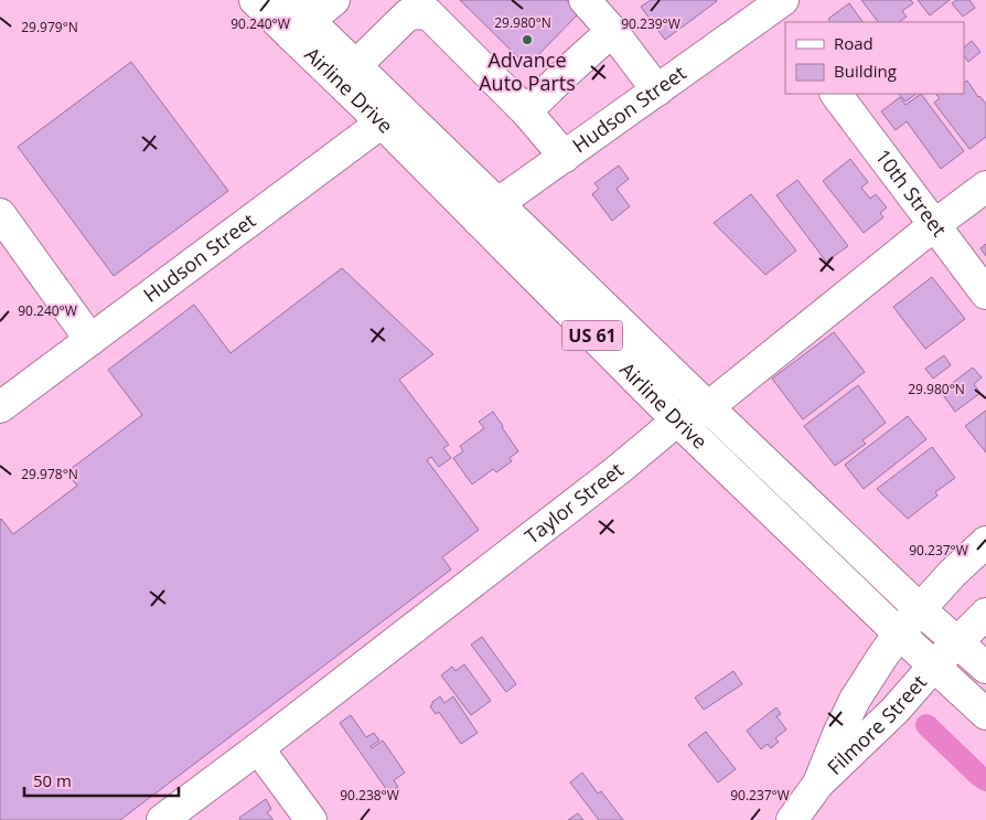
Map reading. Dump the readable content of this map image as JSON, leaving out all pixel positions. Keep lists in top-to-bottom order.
{
  "streets": {
    "main road": [
      "Airline Drive",
      "Hudson Street",
      "10th Street",
      "US 61",
      "Taylor Street",
      "Filmore Street"
    ]
  },
  "crossings": [
    ["Airline Drive", "Hudson Street"],
    ["Airline Drive", "Taylor Street"],
    ["Airline Drive", "Filmore Street"],
    ["10th Street", "Taylor Street"]
  ],
  "places": ["Advance Auto Parts"],
  "legend": ["Road", "Building"],
  "scale_bar": "50 m",
  "coordinates": [
    "29.980°N",
    "90.240°W",
    "90.239°W",
    "29.979°N",
    "29.978°N",
    "90.237°W",
    "90.238°W"
  ]
}
